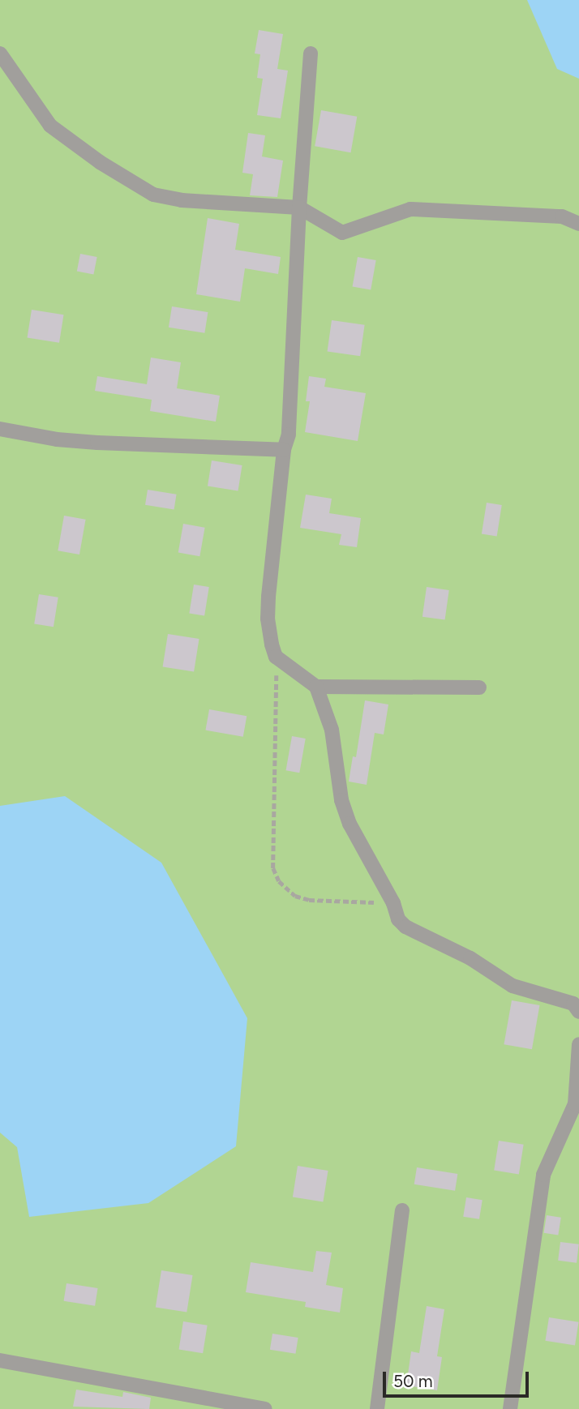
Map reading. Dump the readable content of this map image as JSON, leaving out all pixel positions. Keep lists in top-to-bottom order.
{
  "scale_bar": "50 m"
}
